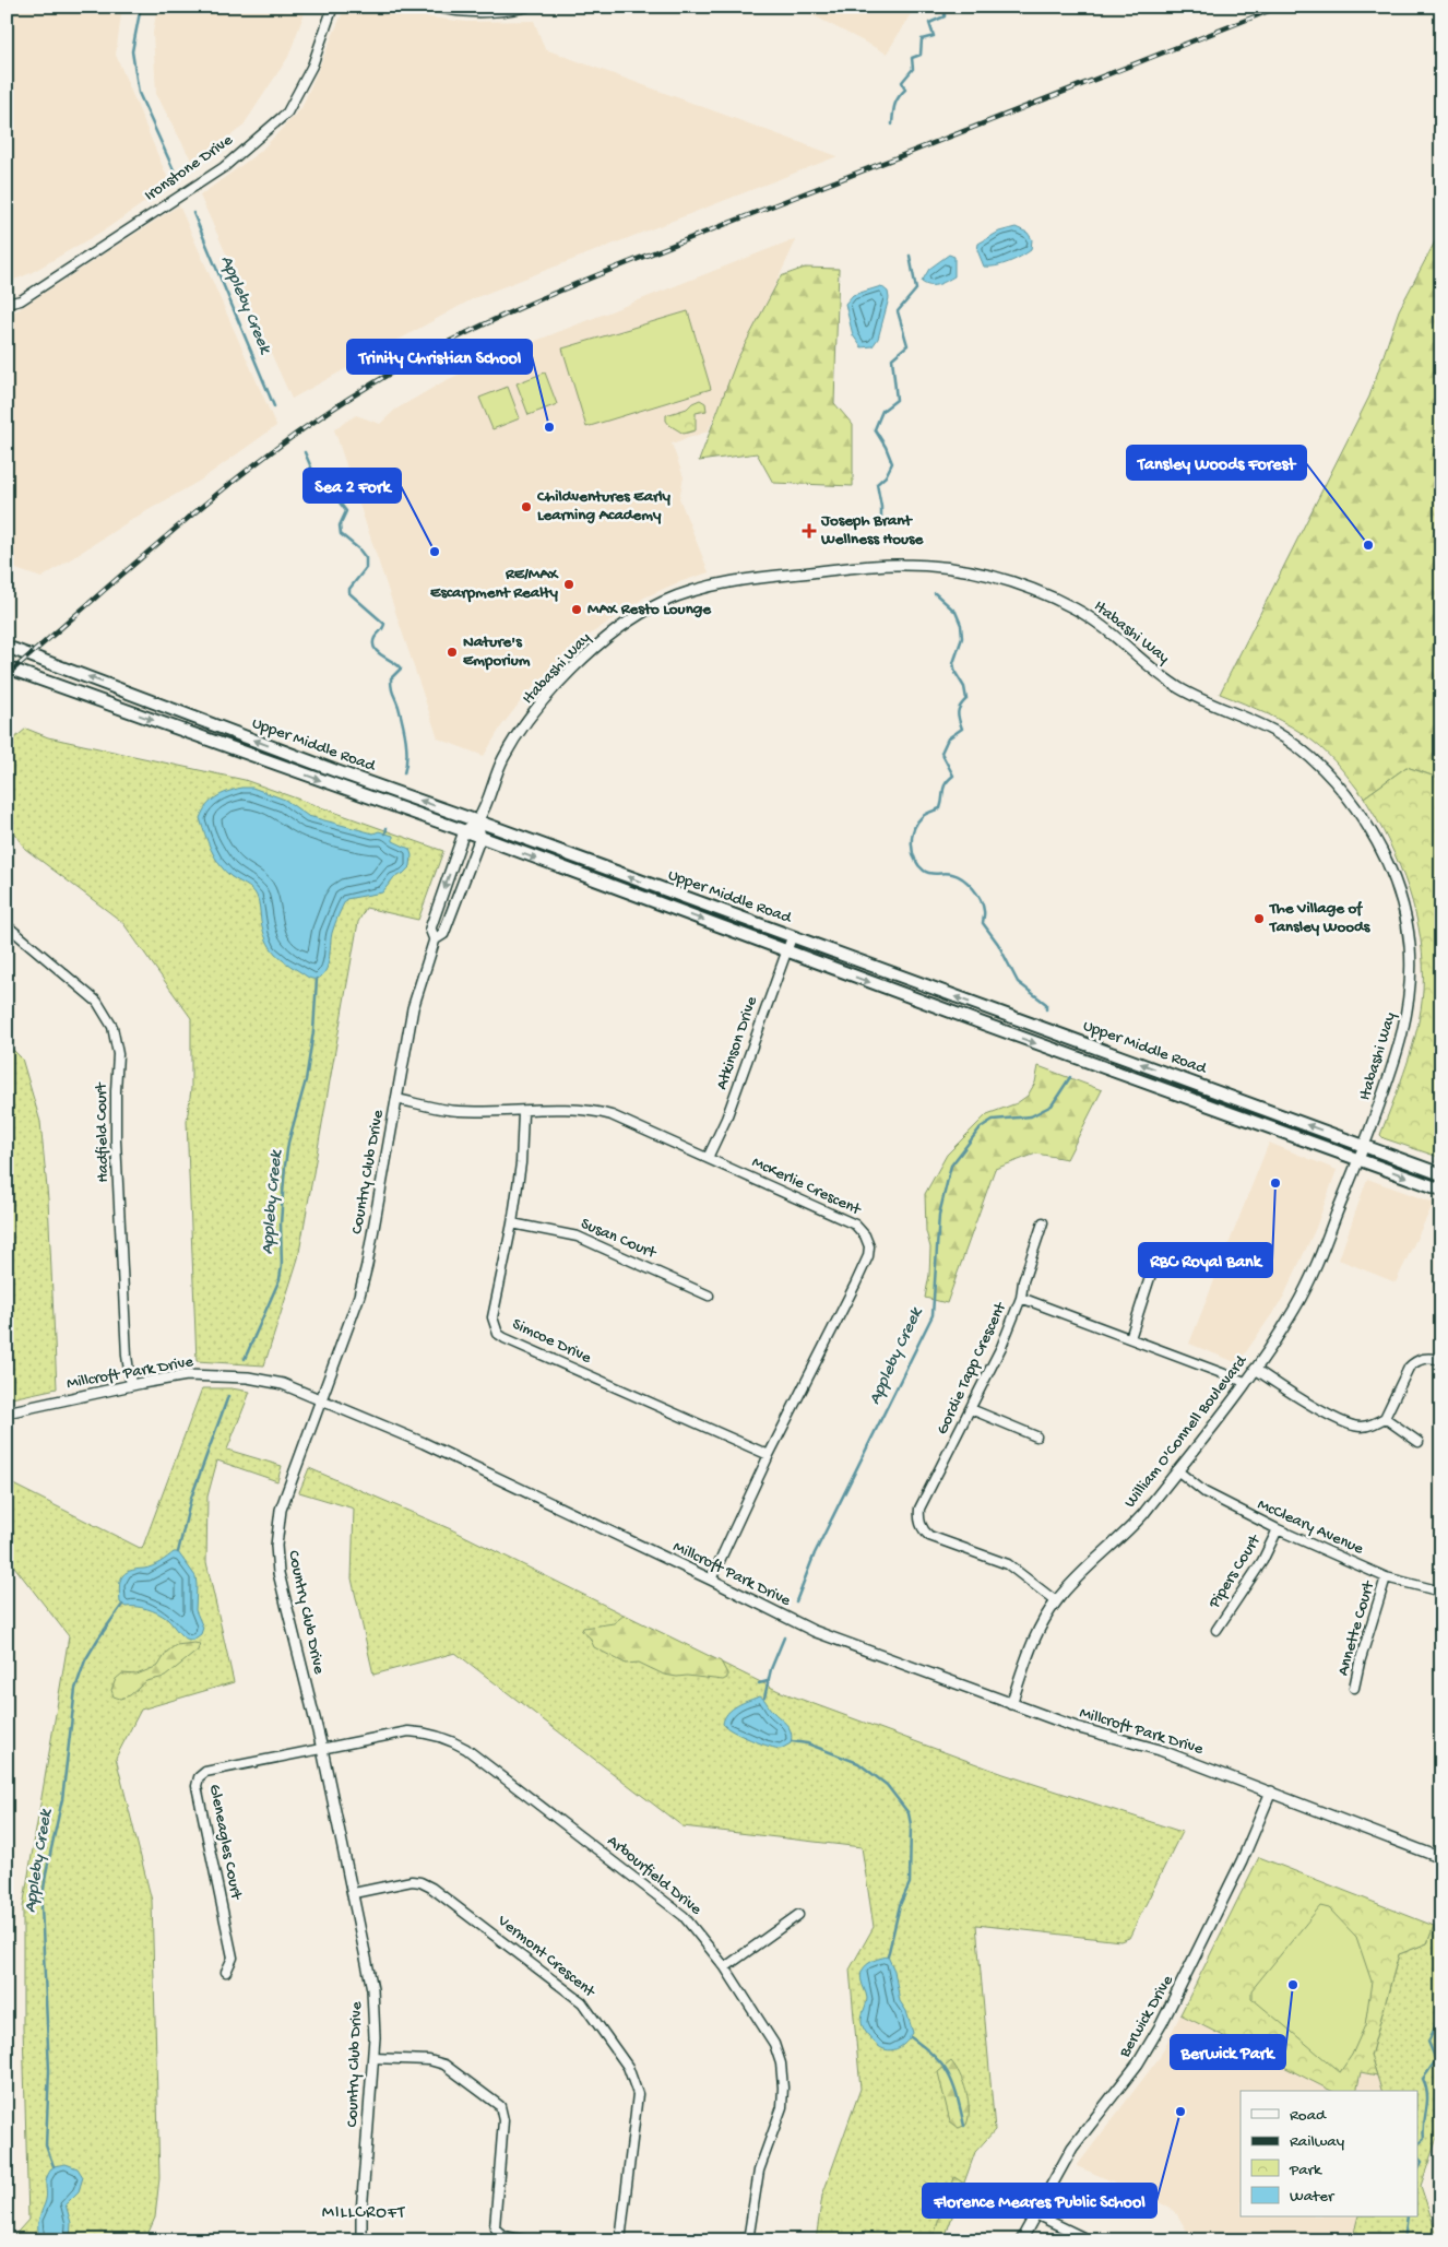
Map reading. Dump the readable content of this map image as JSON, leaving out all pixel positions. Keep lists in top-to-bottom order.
{
  "streets": {
    "main road": ["Upper Middle Road"],
    "street": [
      "Ironstone Drive",
      "Itabashi Way",
      "Atkinson Drive",
      "Hadfield Court",
      "Country Club Drive",
      "McKerlie Crescent",
      "Susan Court",
      "Simcoe Drive",
      "Gordie Tapp Crescent",
      "Millcroft Park Drive",
      "William O'Connell Boulevard",
      "McCleary Avenue",
      "Pipers Court",
      "Annette Court",
      "Gleneagles Court",
      "Arbourfield Drive",
      "Vermont Crescent",
      "Berwick Drive"
    ]
  },
  "crossings": [
    ["Itabashi Way", "Upper Middle Road"],
    ["Itabashi Way", "William O'Connell Boulevard"],
    ["Upper Middle Road", "Atkinson Drive"],
    ["Upper Middle Road", "Country Club Drive"],
    ["Upper Middle Road", "William O'Connell Boulevard"],
    ["Atkinson Drive", "McKerlie Crescent"],
    ["Hadfield Court", "Millcroft Park Drive"],
    ["Country Club Drive", "McKerlie Crescent"],
    ["Country Club Drive", "Millcroft Park Drive"],
    ["Country Club Drive", "Gleneagles Court"],
    ["Country Club Drive", "Arbourfield Drive"],
    ["Country Club Drive", "Vermont Crescent"],
    ["McKerlie Crescent", "Simcoe Drive"],
    ["McKerlie Crescent", "Millcroft Park Drive"],
    ["Susan Court", "Simcoe Drive"],
    ["Gordie Tapp Crescent", "William O'Connell Boulevard"],
    ["Millcroft Park Drive", "William O'Connell Boulevard"],
    ["Millcroft Park Drive", "Berwick Drive"],
    ["William O'Connell Boulevard", "McCleary Avenue"],
    ["McCleary Avenue", "Pipers Court"],
    ["McCleary Avenue", "Annette Court"],
    ["Gleneagles Court", "Arbourfield Drive"]
  ],
  "districts": ["MILLCROFT"],
  "water": ["Appleby Creek"],
  "places": {
    "other": [
      "Trinity Christian School",
      "Childventures Early Learning Academy",
      "Tansley Woods Forest",
      "Sea 2 Fork",
      "RE/MAX Escarpment Realty",
      "MAX Resto Lounge",
      "Nature's Emporium",
      "The Village of Tansley Woods",
      "RBC Royal Bank",
      "Berwick Park",
      "Florence Meares Public School"
    ],
    "health": ["Joseph Brant Wellness House"]
  },
  "legend": [
    "Road",
    "Railway",
    "Park",
    "Water"
  ]
}
